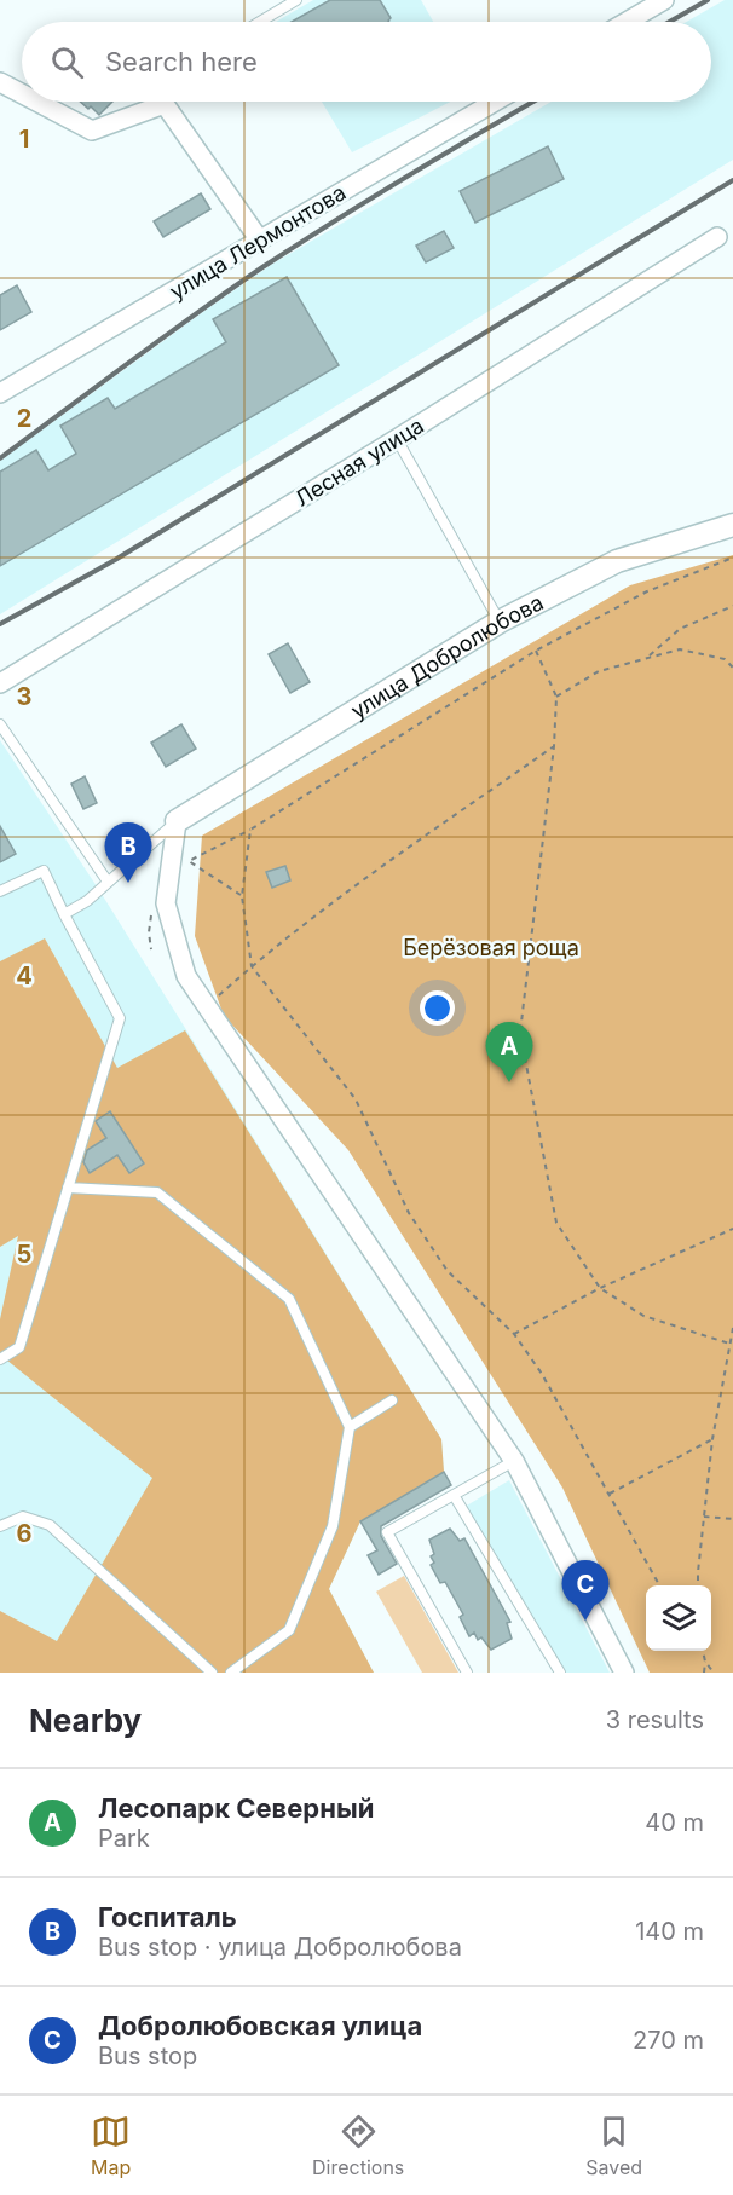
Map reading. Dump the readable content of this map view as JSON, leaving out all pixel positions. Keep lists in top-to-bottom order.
{
  "streets": {
    "street": ["улица Лермонтова", "Лесная улица", "улица Добролюбова"]
  },
  "parks": ["Берёзовая роща"],
  "page": {
    "search": "Search here",
    "pins": ["B", "A", "C"],
    "heading": ["Nearby", "3 results"],
    "list": [
      {
        "mark": "A",
        "name": "Лесопарк Северный",
        "note": "Park",
        "value": "40 m"
      },
      {
        "mark": "B",
        "name": "Госпиталь",
        "note": "Bus stop · улица Добролюбова",
        "value": "140 m"
      },
      {
        "mark": "C",
        "name": "Добролюбовская улица",
        "note": "Bus stop",
        "value": "270 m"
      }
    ],
    "nav": ["Map", "Directions", "Saved"]
  },
  "grid": {
    "rows": [
      "1",
      "2",
      "3",
      "4",
      "5",
      "6"
    ]
  }
}
